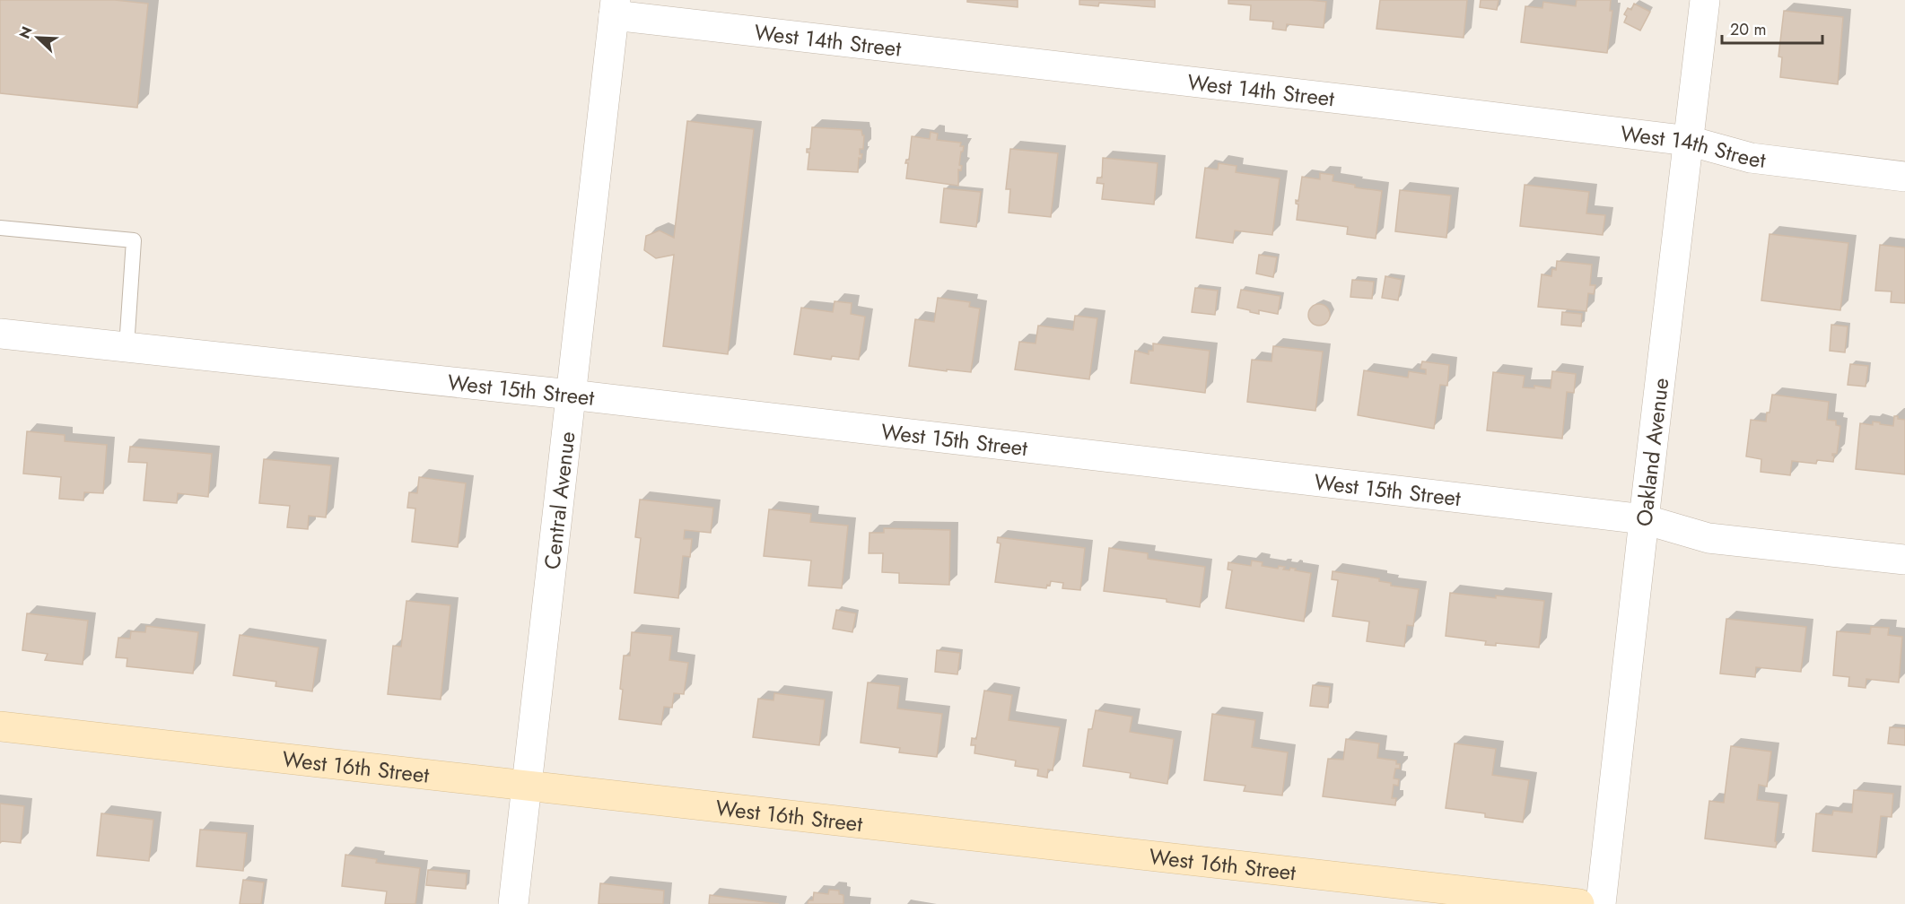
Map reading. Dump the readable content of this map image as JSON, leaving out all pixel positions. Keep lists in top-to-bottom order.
{
  "streets": {
    "street": [
      "West 14th Street",
      "West 15th Street",
      "Oakland Avenue",
      "Central Avenue",
      "West 16th Street"
    ]
  },
  "crossings": [
    ["West 14th Street", "Oakland Avenue"],
    ["West 14th Street", "Central Avenue"],
    ["West 15th Street", "Oakland Avenue"],
    ["West 15th Street", "Central Avenue"],
    ["Central Avenue", "West 16th Street"]
  ],
  "scale_bar": "20 m",
  "north": "top left"
}
